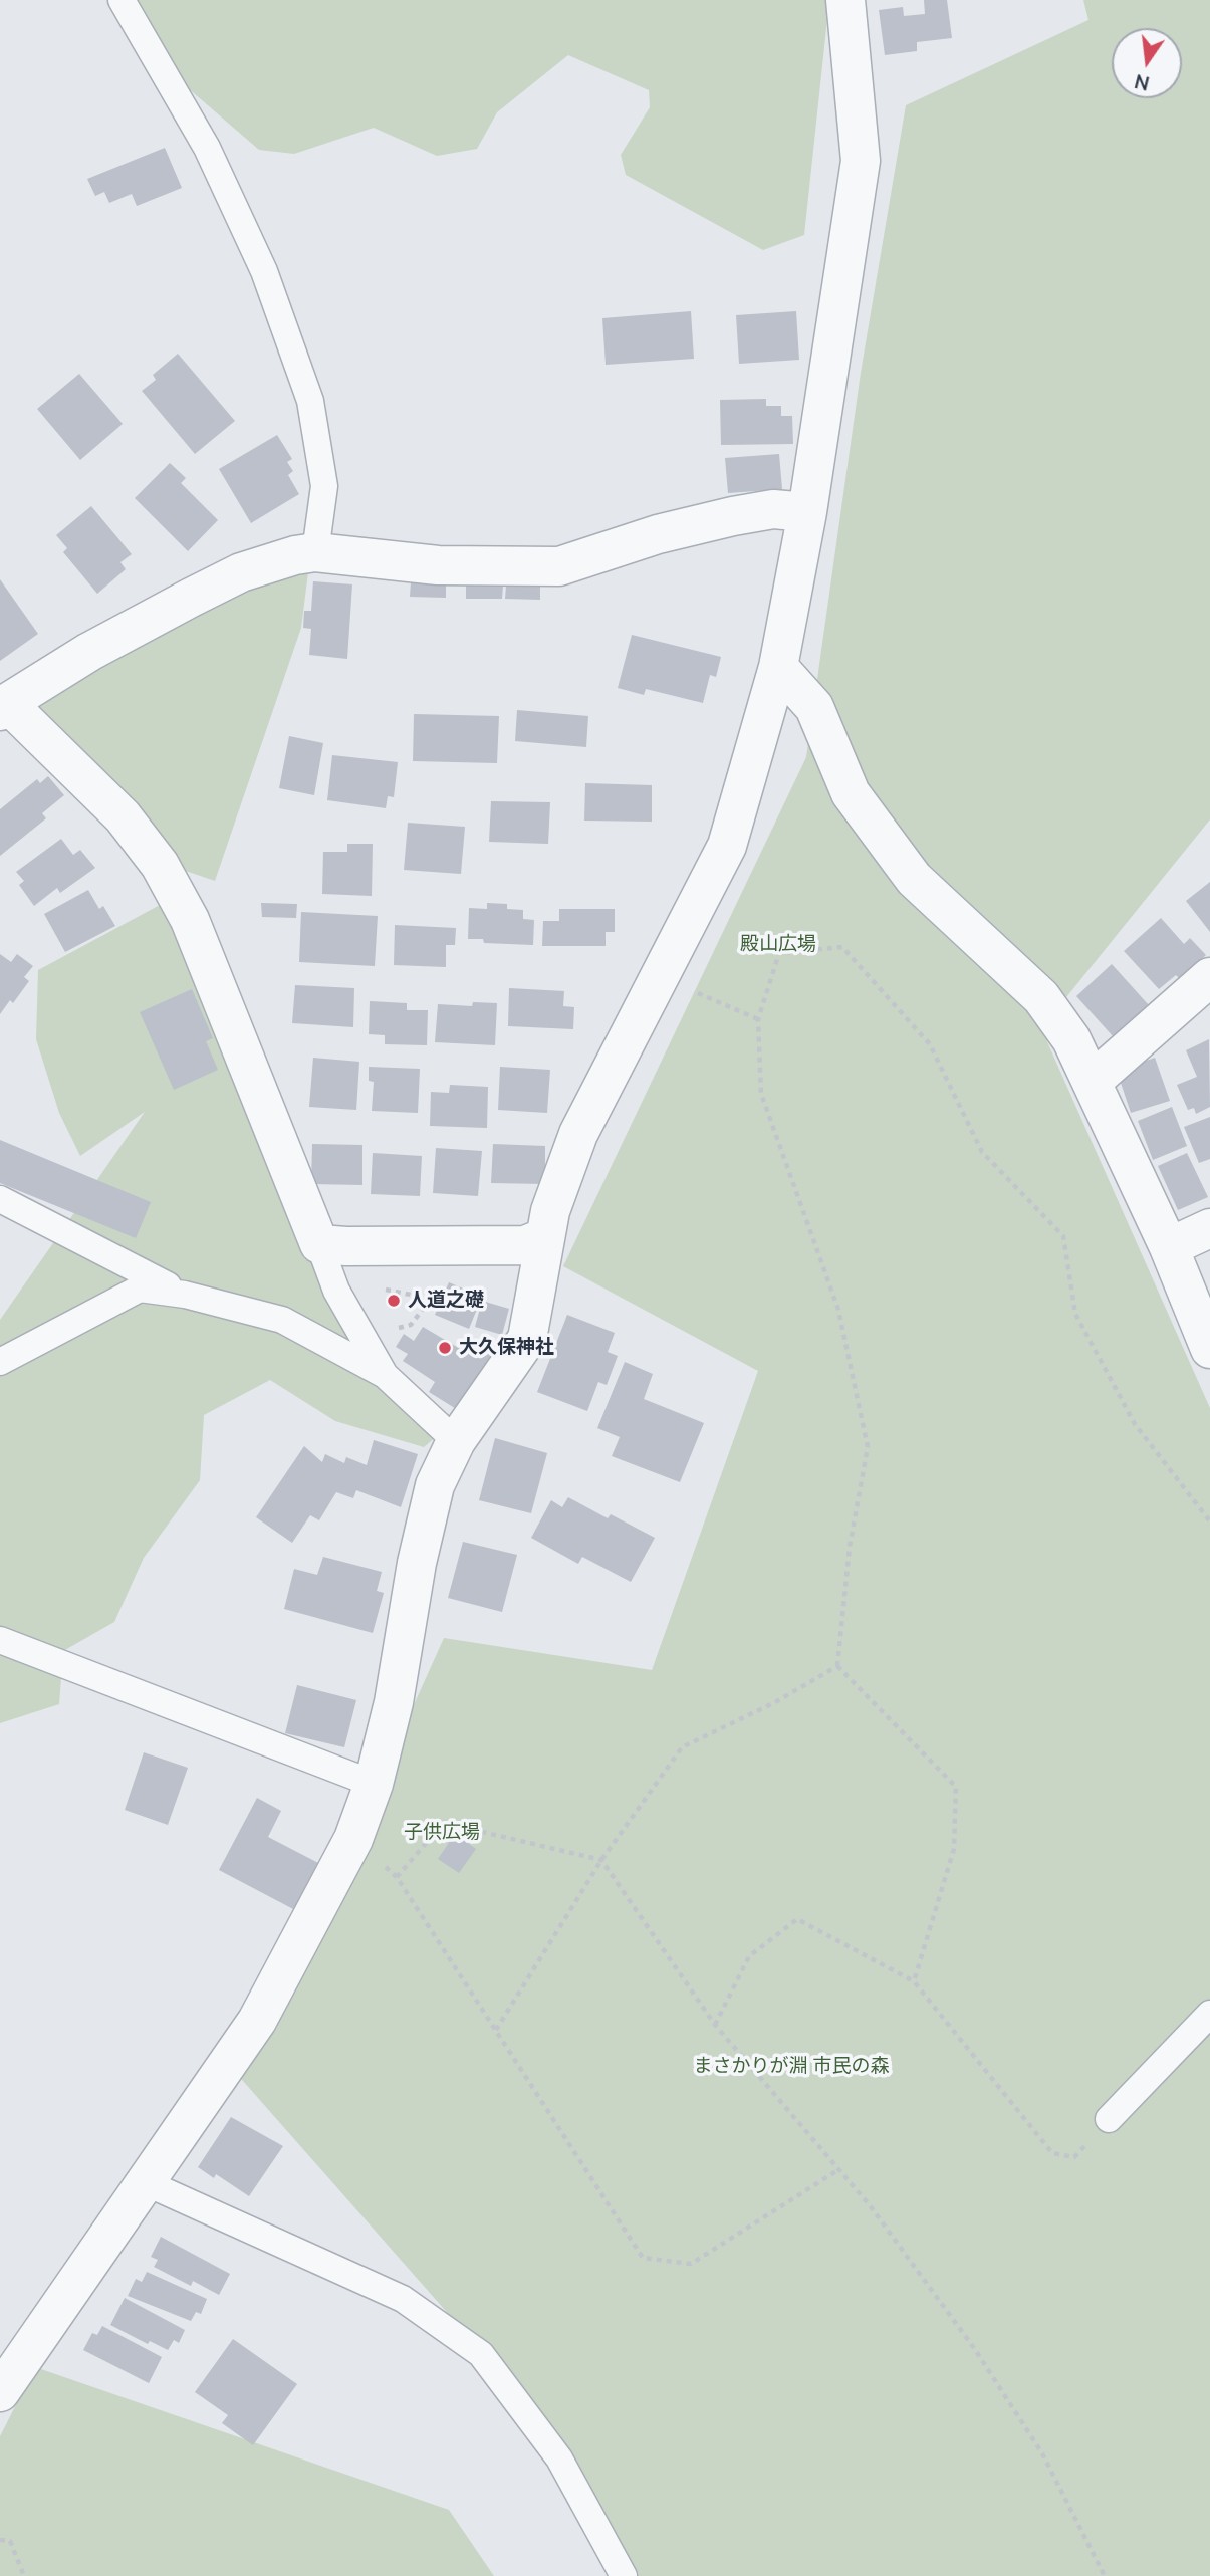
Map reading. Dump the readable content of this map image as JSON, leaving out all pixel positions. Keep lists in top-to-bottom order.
{
  "parks": ["殿山広場", "子供広場", "まさかりが淵 市民の森"],
  "places": ["人道之礎", "大久保神社"],
  "north": "bottom"
}
